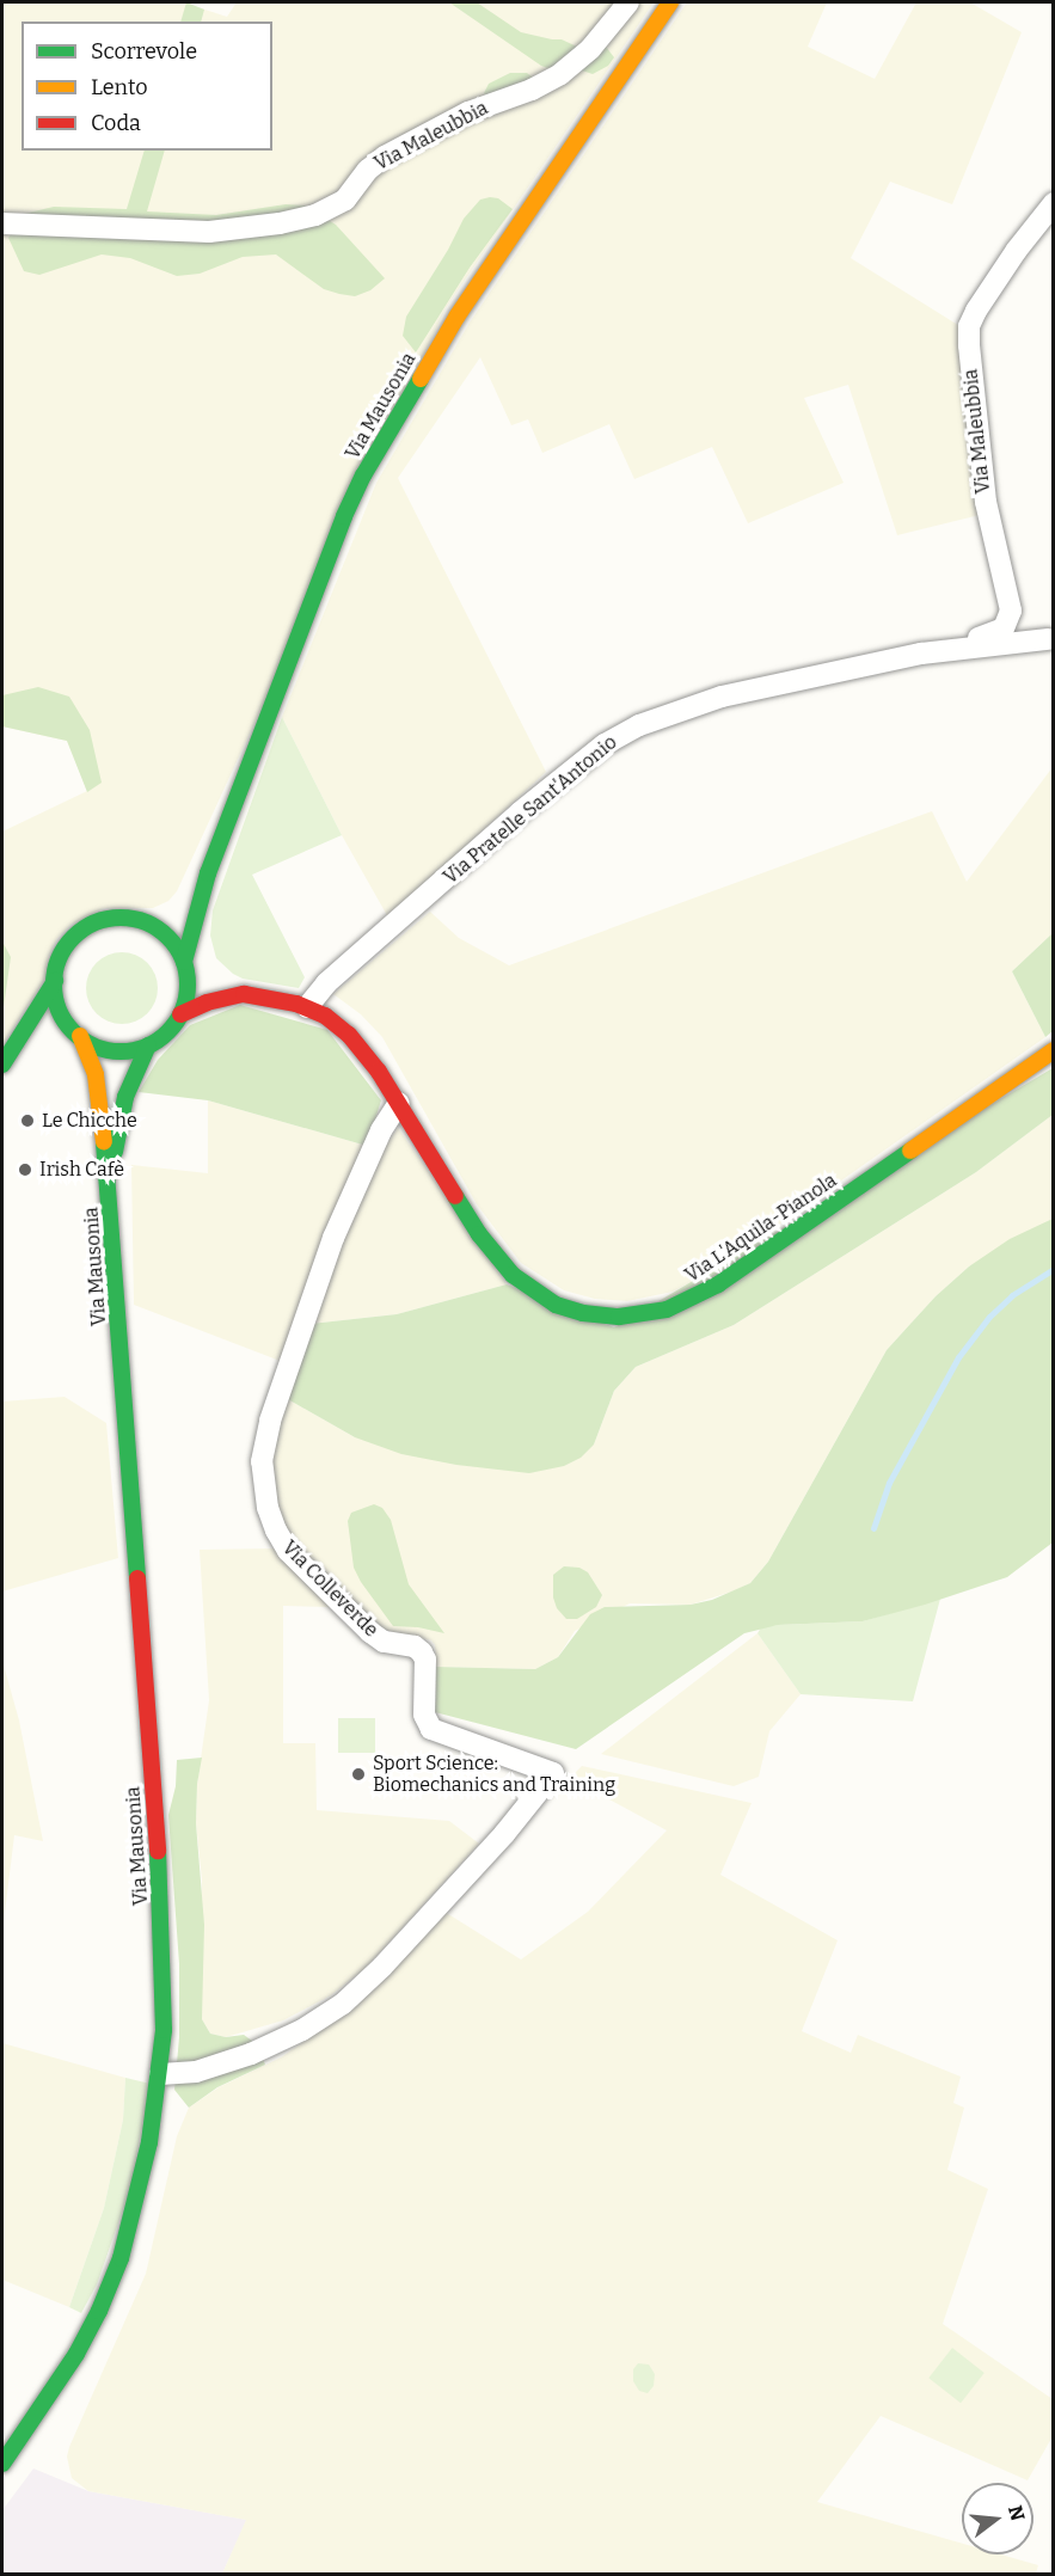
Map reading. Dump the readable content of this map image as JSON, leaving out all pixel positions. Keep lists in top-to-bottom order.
{
  "streets": {
    "main road": ["Via Mausonia", "Via L'Aquila-Pianola"],
    "street": ["Via Maleubbia", "Via Pratelle Sant'Antonio", "Via Colleverde"]
  },
  "crossings": [
    ["Via Maleubbia", "Via Pratelle Sant'Antonio"],
    ["Via Mausonia", "Via L'Aquila-Pianola"],
    ["Via Mausonia", "Via Colleverde"],
    ["Via Pratelle Sant'Antonio", "Via L'Aquila-Pianola"],
    ["Via L'Aquila-Pianola", "Via Colleverde"]
  ],
  "places": ["Le Chicche", "Irish Cafè", "Sport Science: Biomechanics and Training"],
  "legend": ["Scorrevole", "Lento", "Coda"],
  "north": "right"
}
